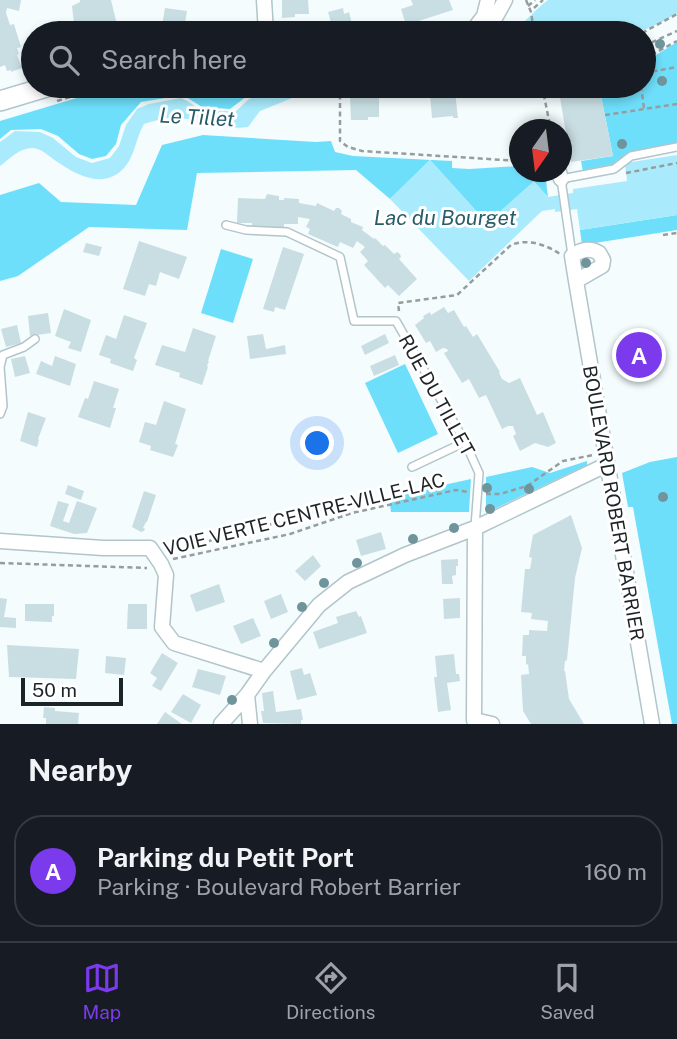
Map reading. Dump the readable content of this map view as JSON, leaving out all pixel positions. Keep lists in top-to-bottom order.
{
  "streets": {
    "street": ["BOULEVARD ROBERT BARRIER"],
    "lane": ["RUE DU TILLET"],
    "path": ["VOIE VERTE CENTRE-VILLE-LAC"]
  },
  "crossings": [
    ["RUE DU TILLET", "VOIE VERTE CENTRE-VILLE-LAC"],
    ["BOULEVARD ROBERT BARRIER", "VOIE VERTE CENTRE-VILLE-LAC"]
  ],
  "water": ["Le Tillet", "Lac du Bourget"],
  "scale_bar": "50 m",
  "north": "bottom",
  "page": {
    "search": "Search here",
    "pins": "A",
    "scale": "50 m",
    "heading": "Nearby",
    "list": [
      {
        "mark": "A",
        "name": "Parking du Petit Port",
        "note": "Parking · Boulevard Robert Barrier",
        "value": "160 m"
      }
    ],
    "nav": ["Map", "Directions", "Saved"]
  }
}
